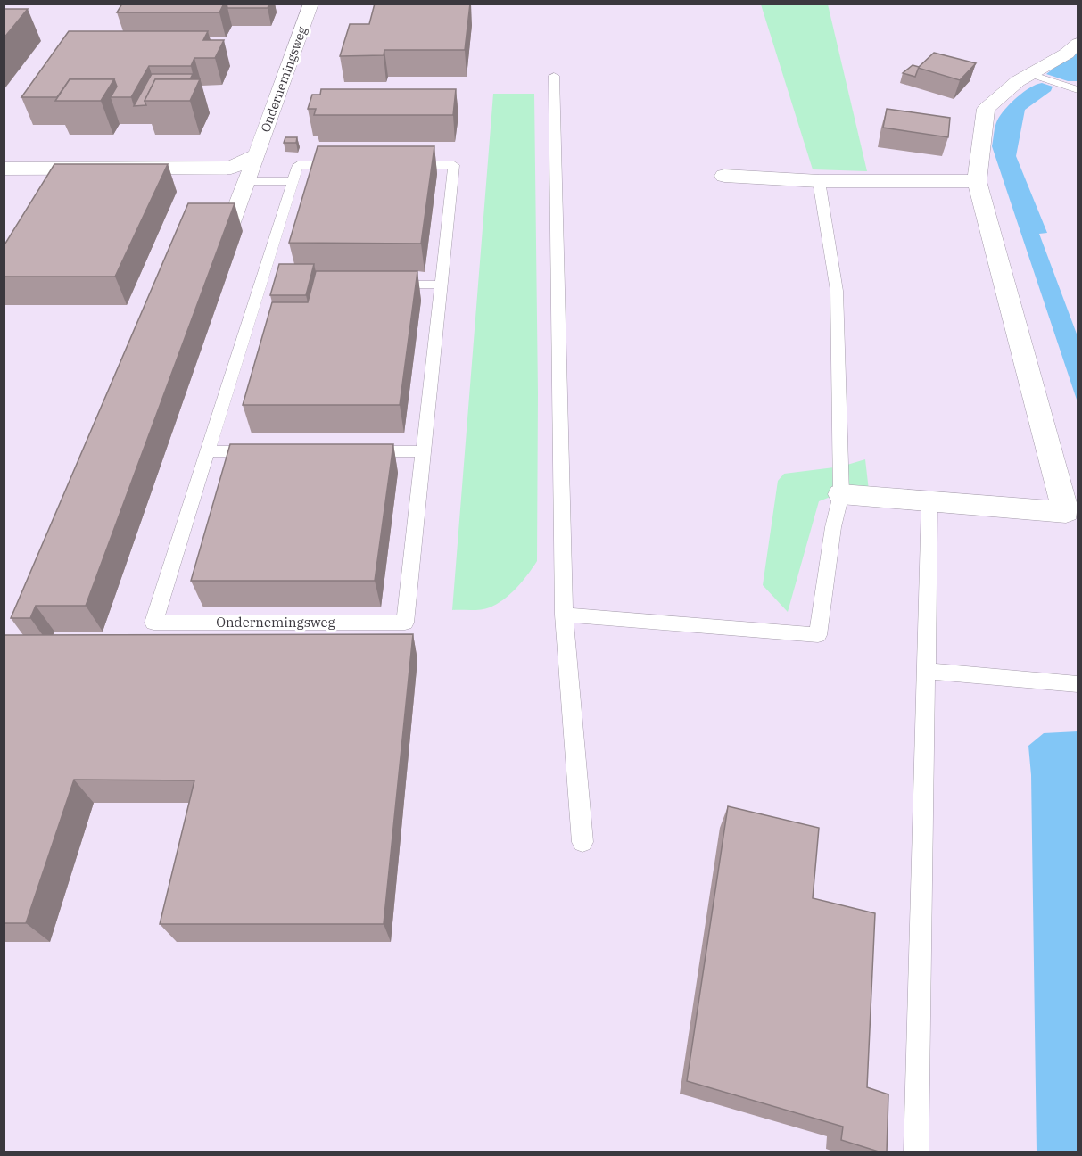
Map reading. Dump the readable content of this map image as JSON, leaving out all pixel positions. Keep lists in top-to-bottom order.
{
  "streets": {
    "street": ["Ondernemingsweg"]
  }
}
